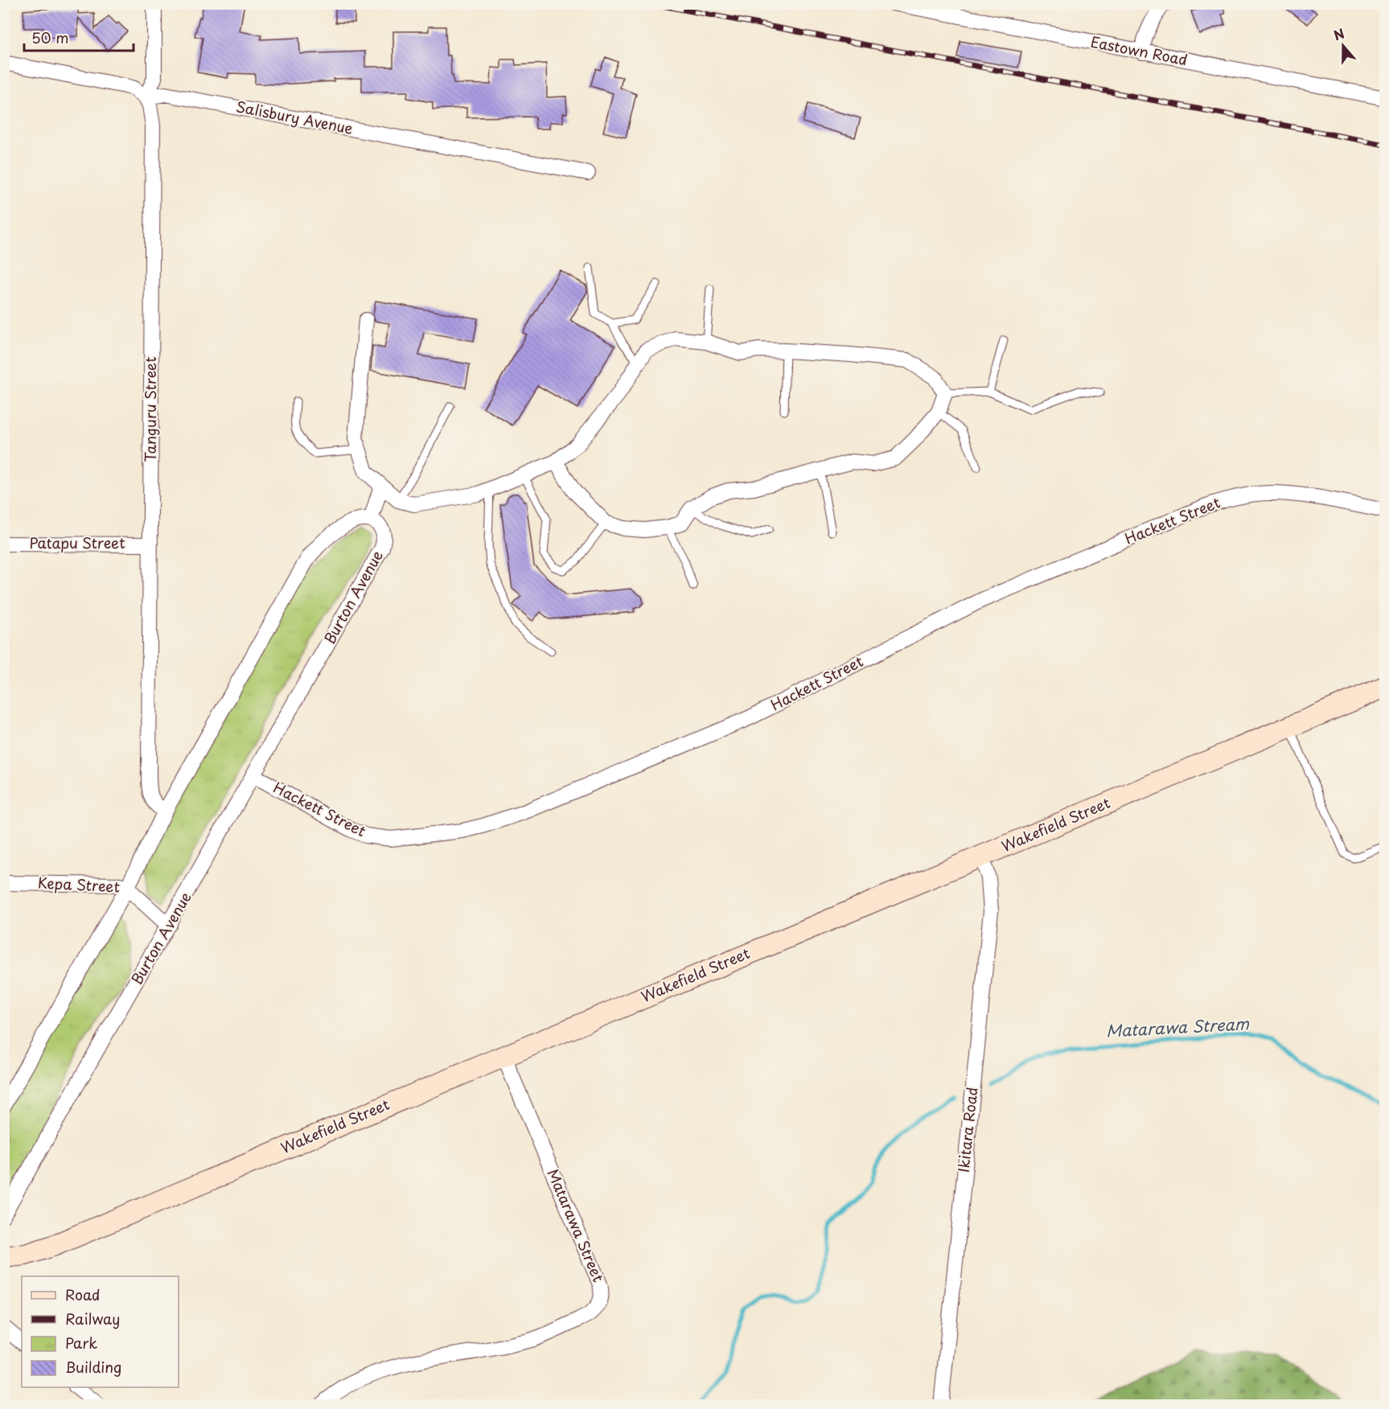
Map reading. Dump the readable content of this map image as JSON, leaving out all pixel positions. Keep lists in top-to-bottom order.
{
  "streets": {
    "street": [
      "Eastown Road",
      "Salisbury Avenue",
      "Tanguru Street",
      "Hackett Street",
      "Patapu Street",
      "Burton Avenue",
      "Wakefield Street",
      "Kepa Street",
      "Ikitara Road",
      "Matarawa Street"
    ]
  },
  "crossings": [
    ["Salisbury Avenue", "Tanguru Street"],
    ["Tanguru Street", "Patapu Street"],
    ["Hackett Street", "Burton Avenue"],
    ["Burton Avenue", "Kepa Street"],
    ["Wakefield Street", "Ikitara Road"],
    ["Wakefield Street", "Matarawa Street"]
  ],
  "water": ["Matarawa Stream"],
  "legend": [
    "Road",
    "Railway",
    "Park",
    "Building"
  ],
  "scale_bar": "50 m",
  "north": "top"
}
